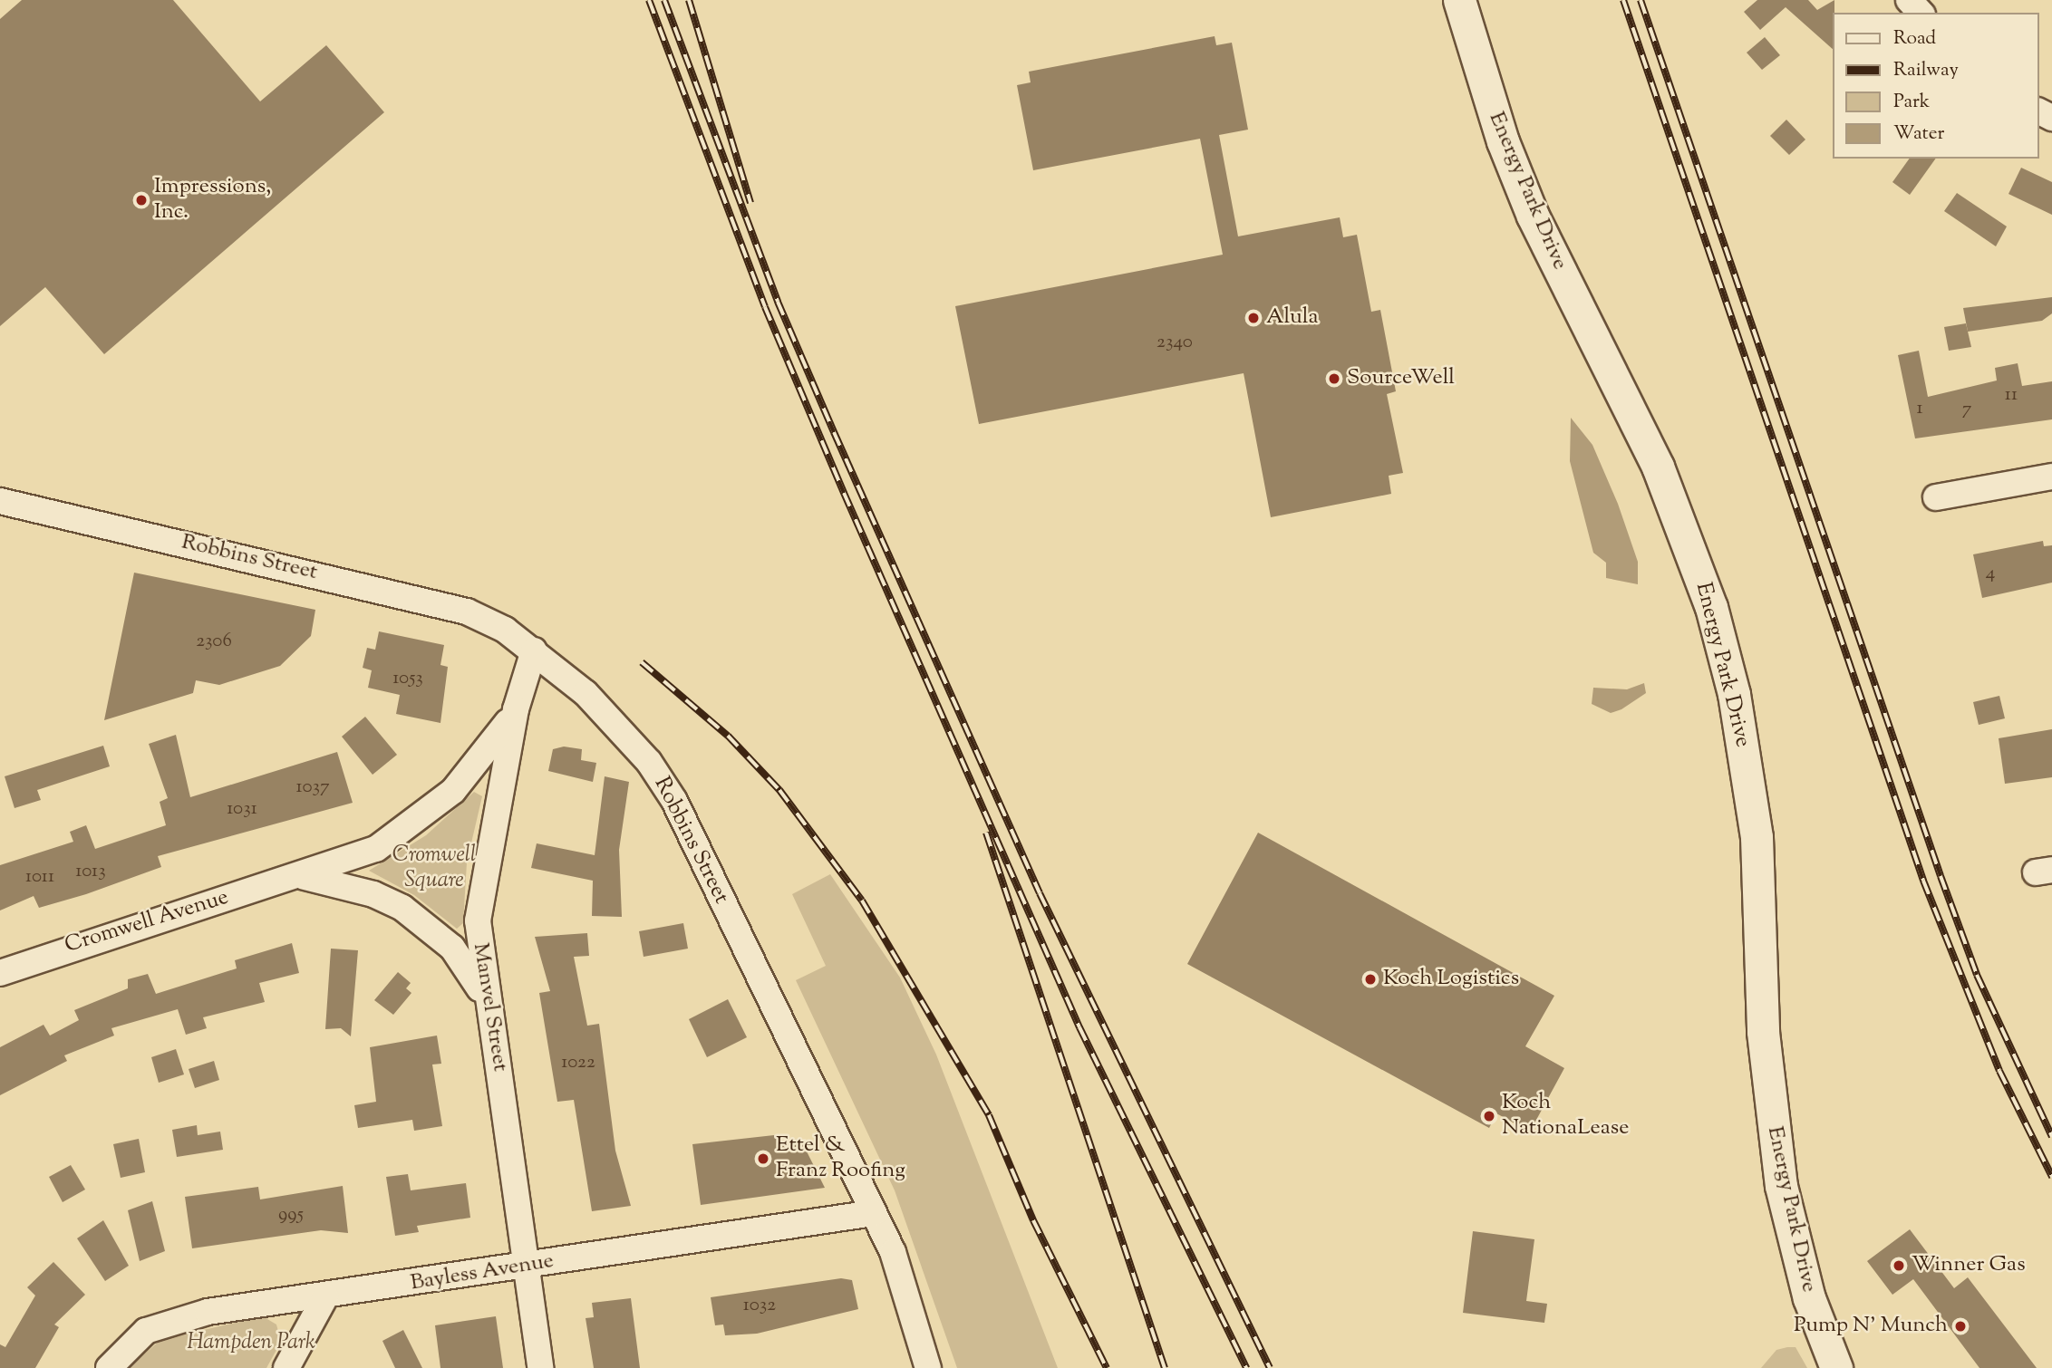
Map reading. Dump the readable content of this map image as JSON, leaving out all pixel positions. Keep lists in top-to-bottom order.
{
  "streets": {
    "street": [
      "Energy Park Drive",
      "Robbins Street",
      "Cromwell Avenue",
      "Manvel Street",
      "Bayless Avenue"
    ]
  },
  "crossings": [
    ["Robbins Street", "Manvel Street"],
    ["Robbins Street", "Bayless Avenue"],
    ["Cromwell Avenue", "Manvel Street"],
    ["Manvel Street", "Bayless Avenue"]
  ],
  "parks": ["Cromwell Square", "Hampden Park"],
  "places": [
    "Impressions, Inc.",
    "Alula",
    "SourceWell",
    "Koch Logistics",
    "Koch NationaLease",
    "Ettel & Franz Roofing",
    "Winner Gas",
    "Pump N' Munch"
  ],
  "house_numbers": [
    "2340",
    "11",
    "1",
    "7",
    "4",
    "2306",
    "1053",
    "1037",
    "1031",
    "1013",
    "1011",
    "1022",
    "995",
    "1032"
  ],
  "legend": [
    "Road",
    "Railway",
    "Park",
    "Water"
  ]
}
